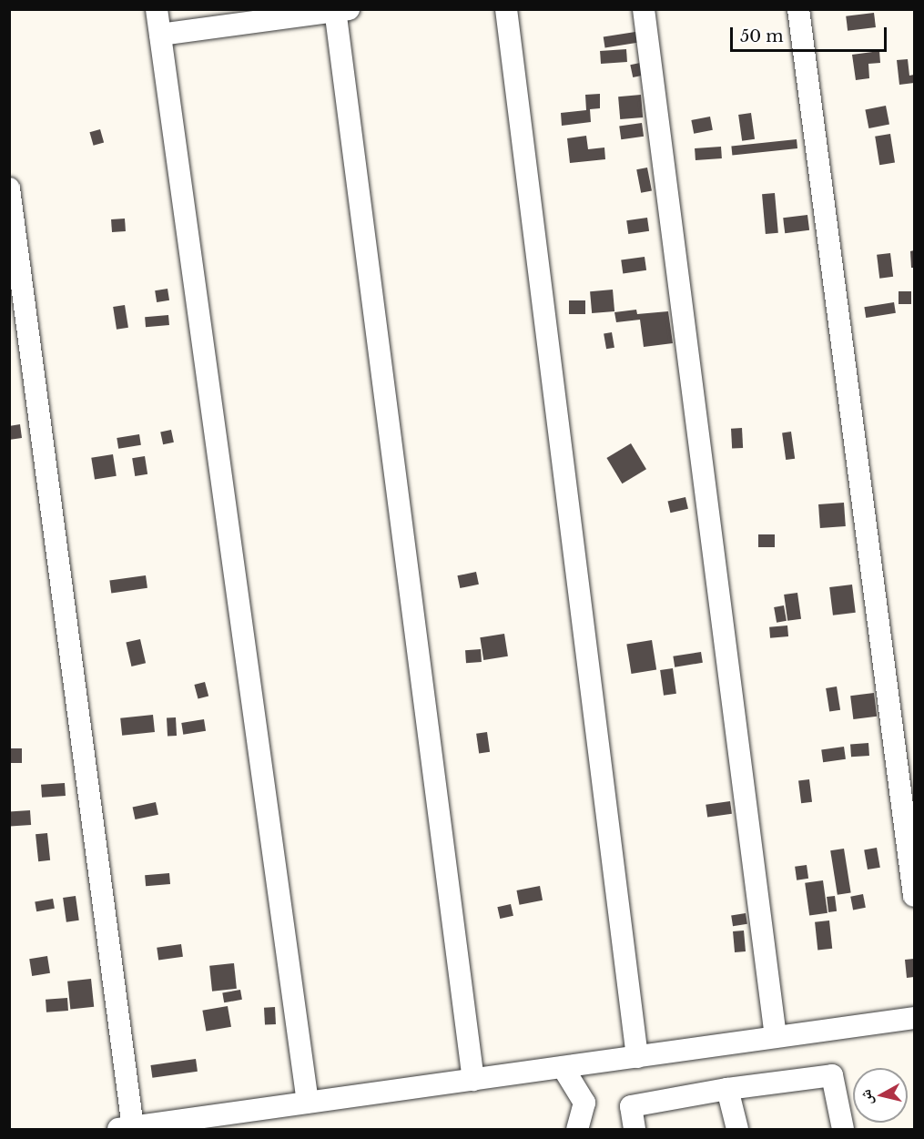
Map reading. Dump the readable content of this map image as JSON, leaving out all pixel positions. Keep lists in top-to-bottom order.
{
  "scale_bar": "50 m",
  "north": "left"
}
